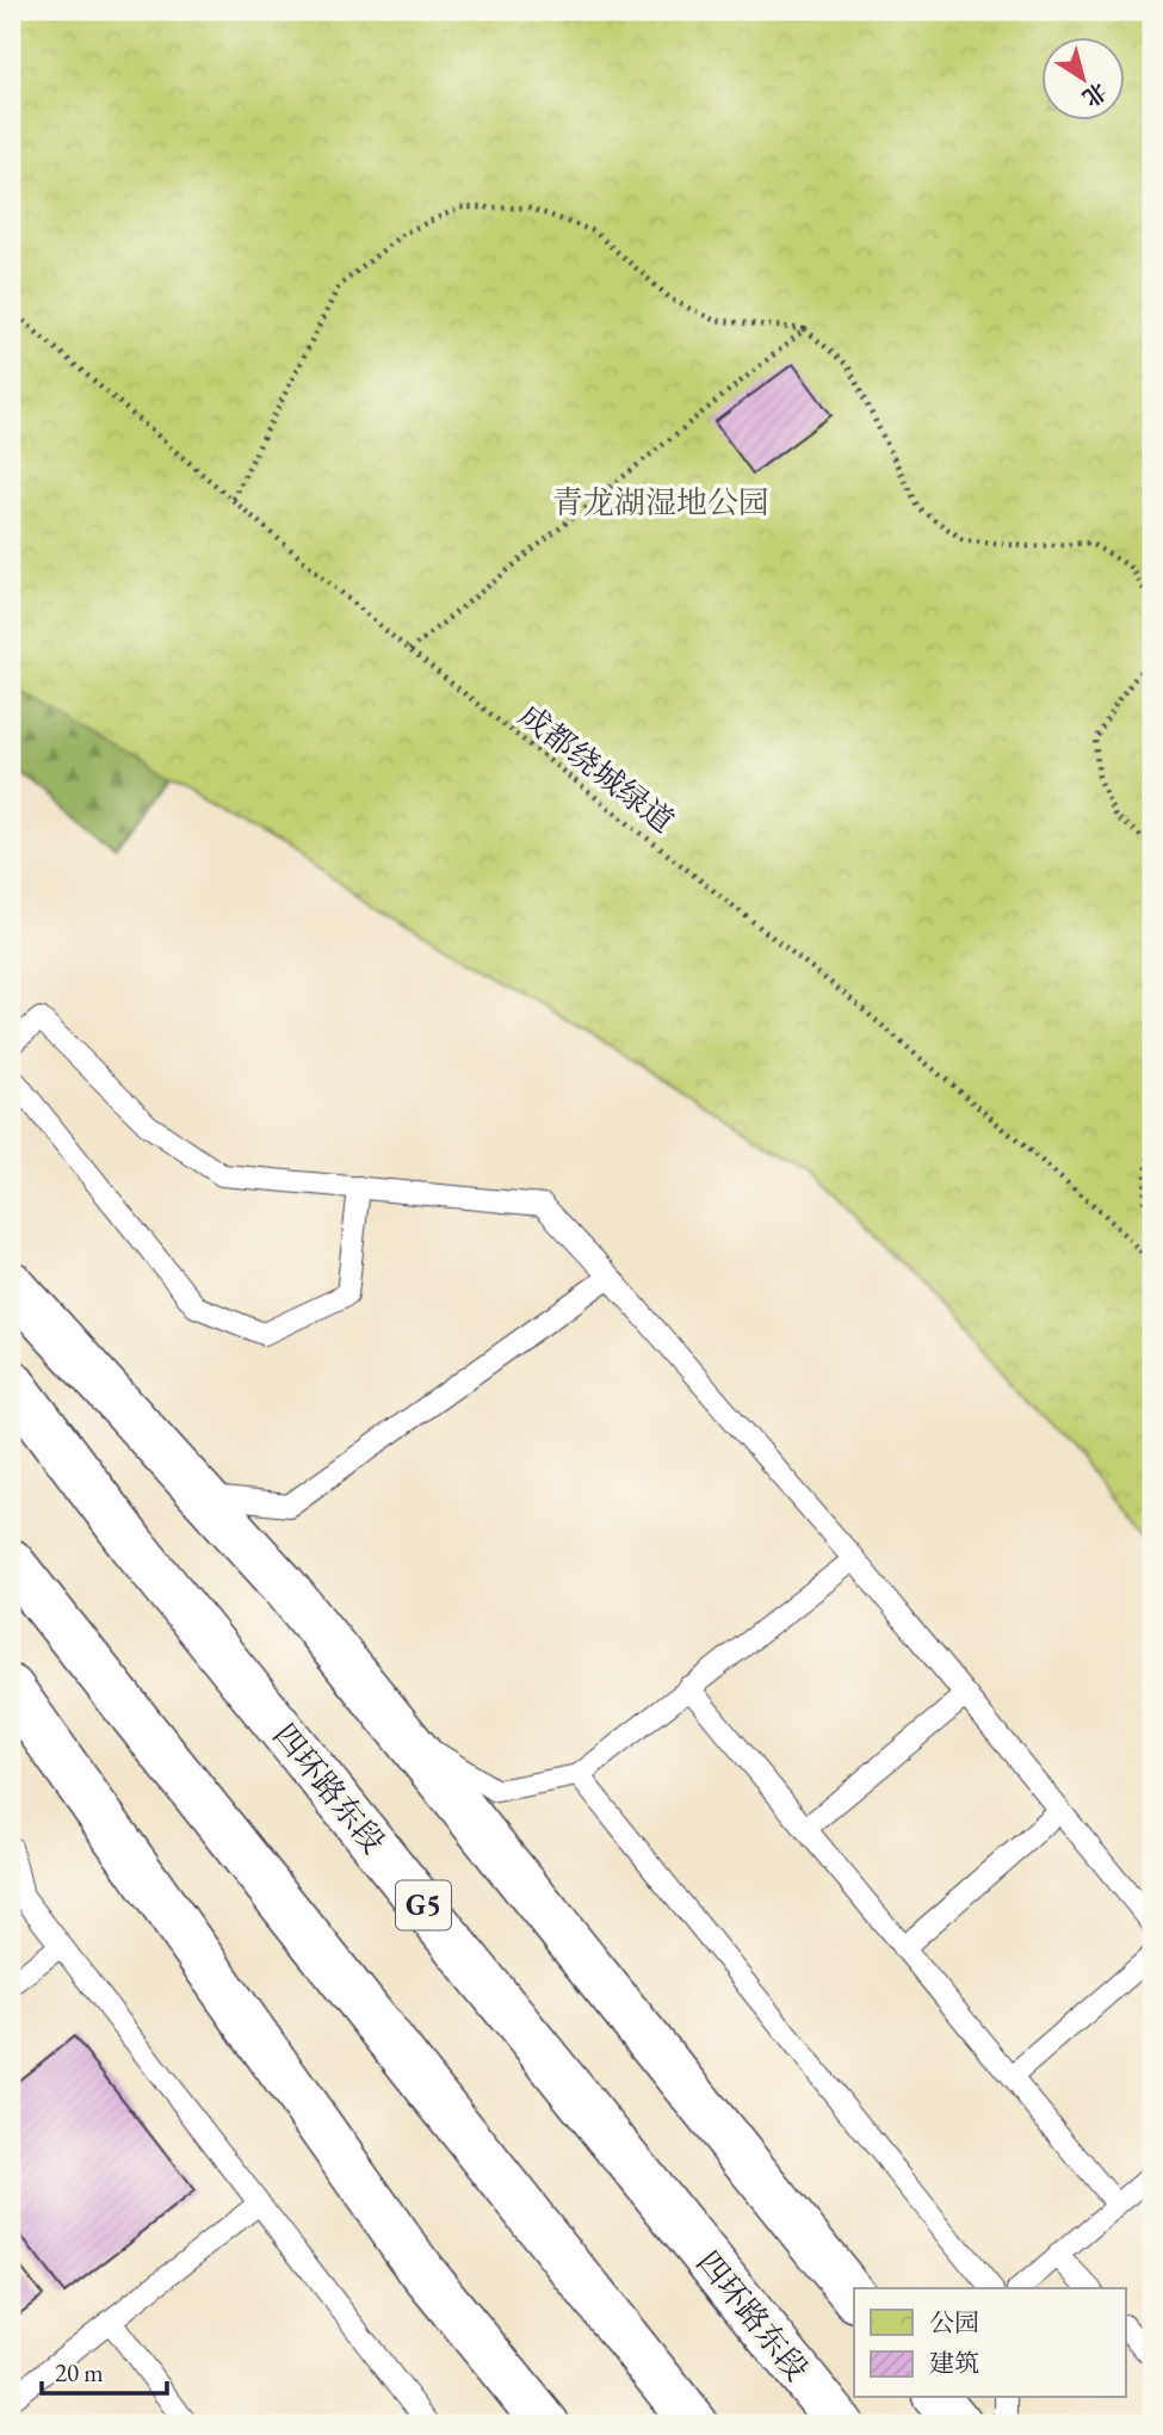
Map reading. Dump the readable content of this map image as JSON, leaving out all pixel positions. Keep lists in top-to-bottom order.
{
  "streets": {
    "highway": ["四环路东段", "G5"],
    "path": ["成都绕城绿道"]
  },
  "parks": ["青龙湖湿地公园"],
  "legend": ["公园", "建筑"],
  "scale_bar": "20 m",
  "north": "bottom right"
}
